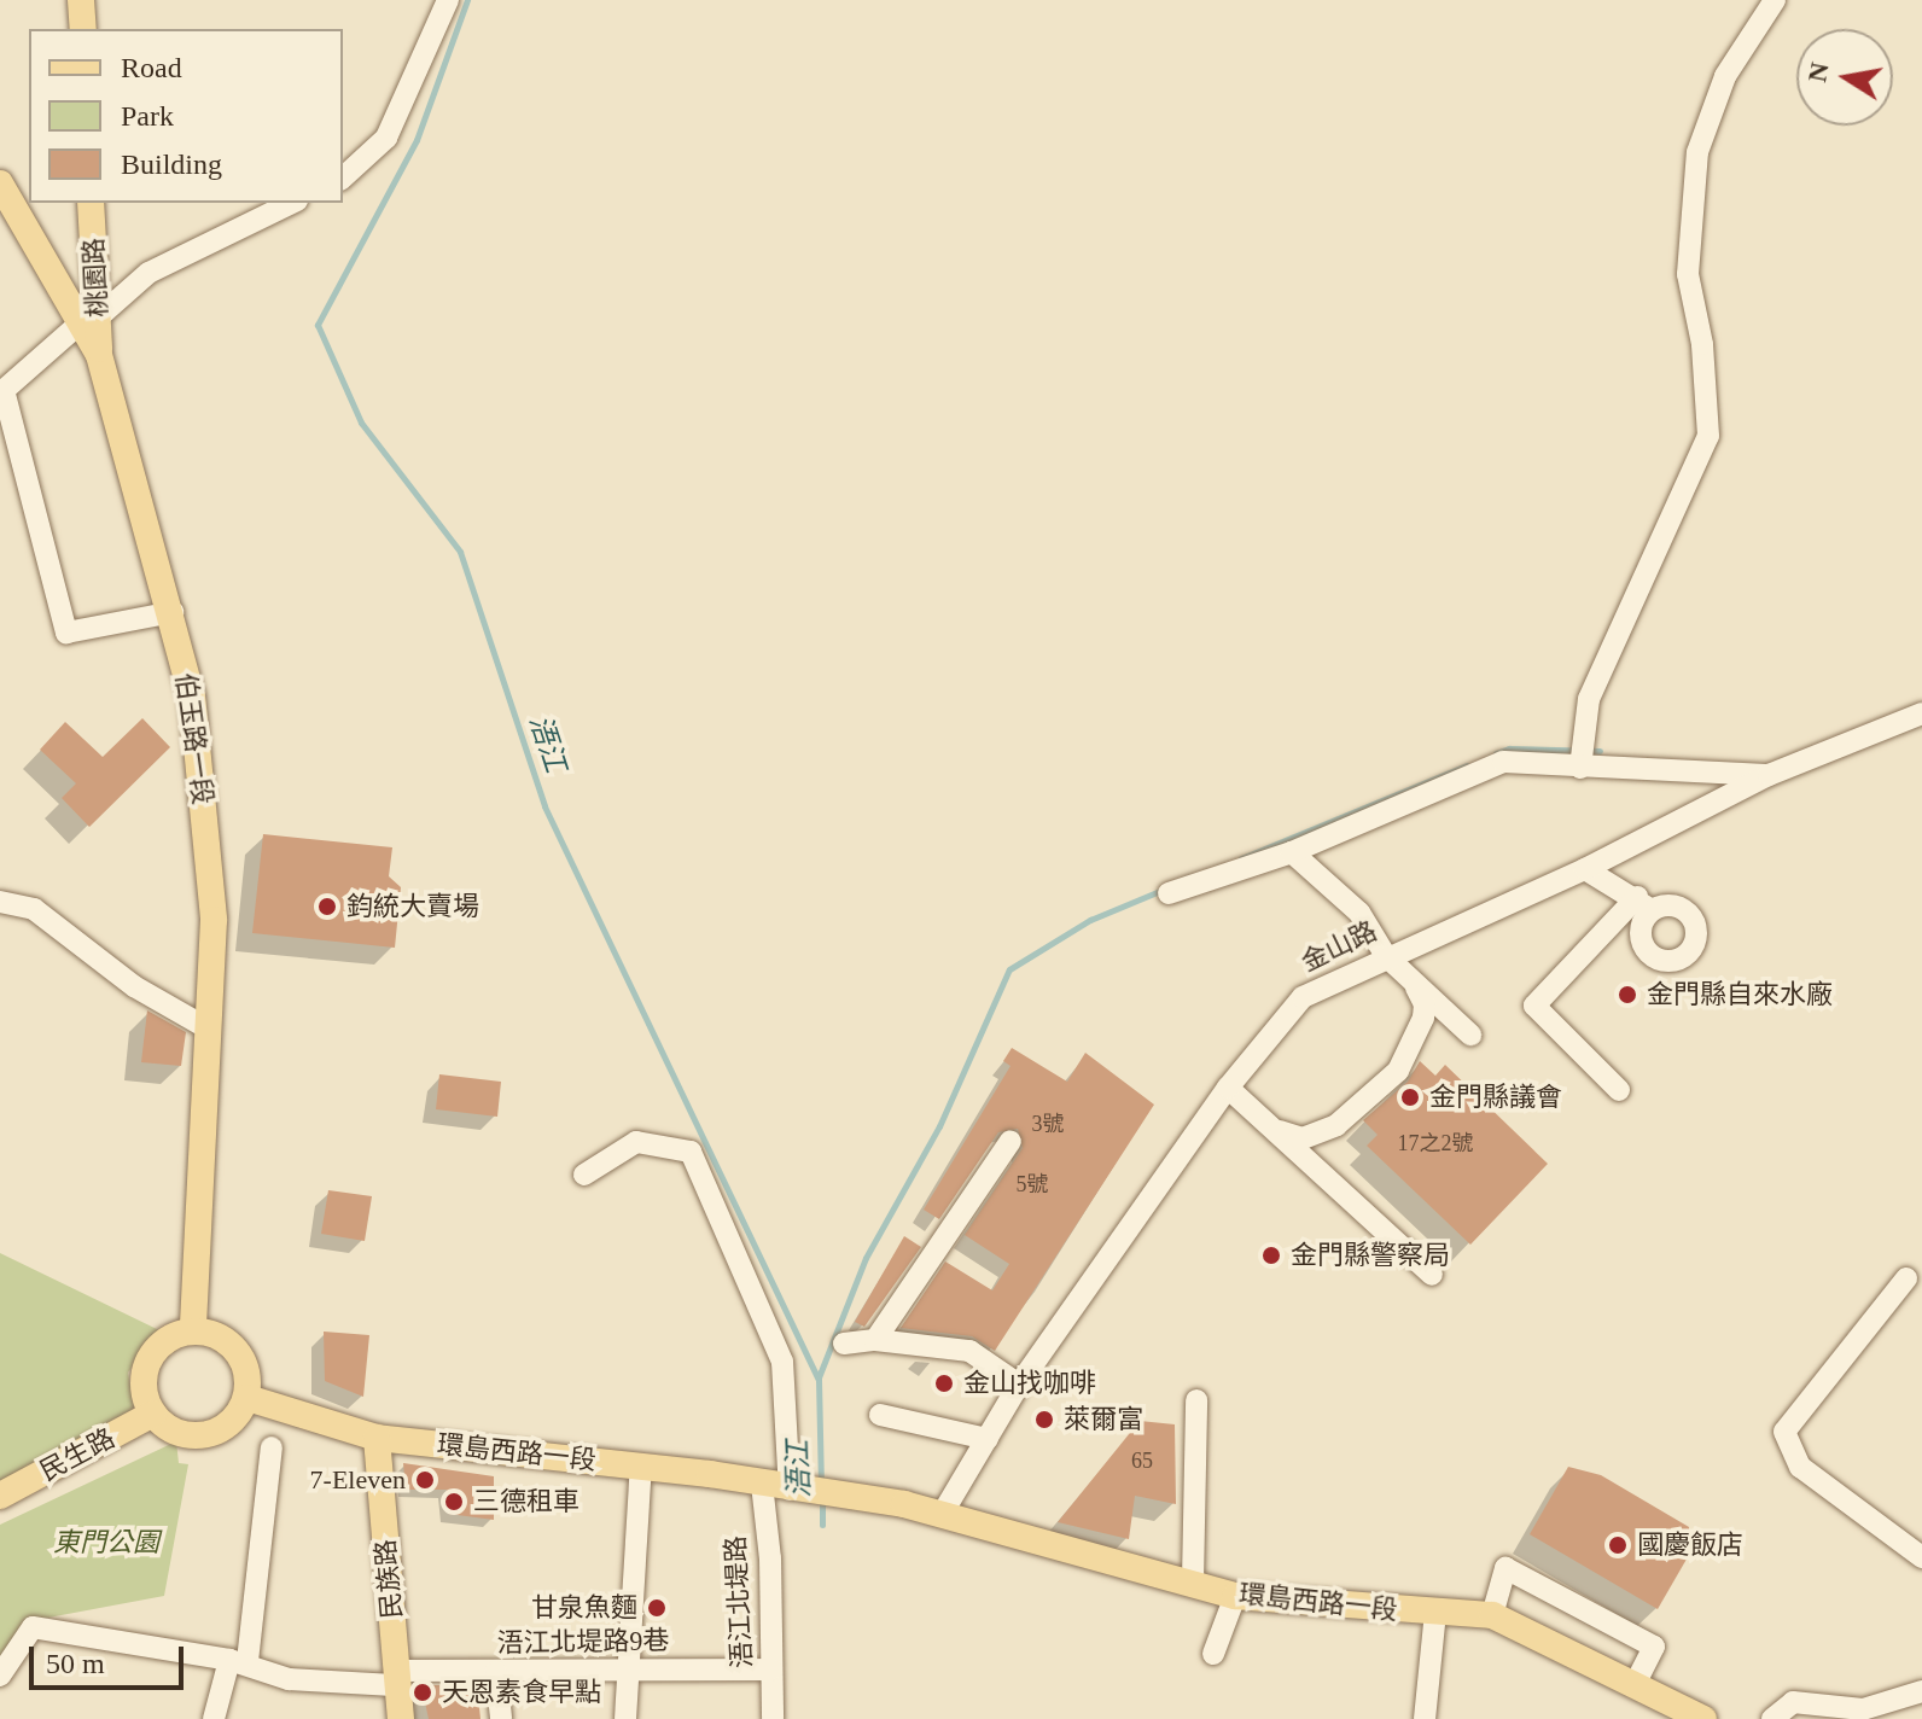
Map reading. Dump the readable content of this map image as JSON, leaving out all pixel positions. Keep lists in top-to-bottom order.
{
  "streets": {
    "main road": [
      "桃園路",
      "伯玉路一段",
      "環島西路一段",
      "民生路",
      "民族路"
    ],
    "street": ["金山路", "浯江北堤路", "浯江北堤路9巷"]
  },
  "crossings": [
    ["桃園路", "伯玉路一段"],
    ["伯玉路一段", "環島西路一段"],
    ["伯玉路一段", "民生路"],
    ["金山路", "環島西路一段"],
    ["環島西路一段", "民生路"],
    ["環島西路一段", "民族路"],
    ["環島西路一段", "浯江北堤路"],
    ["民族路", "浯江北堤路9巷"],
    ["浯江北堤路", "浯江北堤路9巷"]
  ],
  "water": ["浯江"],
  "parks": ["東門公園"],
  "places": [
    "鈞統大賣場",
    "金門縣自來水廠",
    "金門縣議會",
    "金門縣警察局",
    "金山找咖啡",
    "萊爾富",
    "7-Eleven",
    "三德租車",
    "國慶飯店",
    "甘泉魚麵",
    "天恩素食早點"
  ],
  "house_numbers": [
    "3號",
    "17之2號",
    "5號",
    "65"
  ],
  "legend": ["Road", "Park", "Building"],
  "scale_bar": "50 m",
  "north": "left"
}
